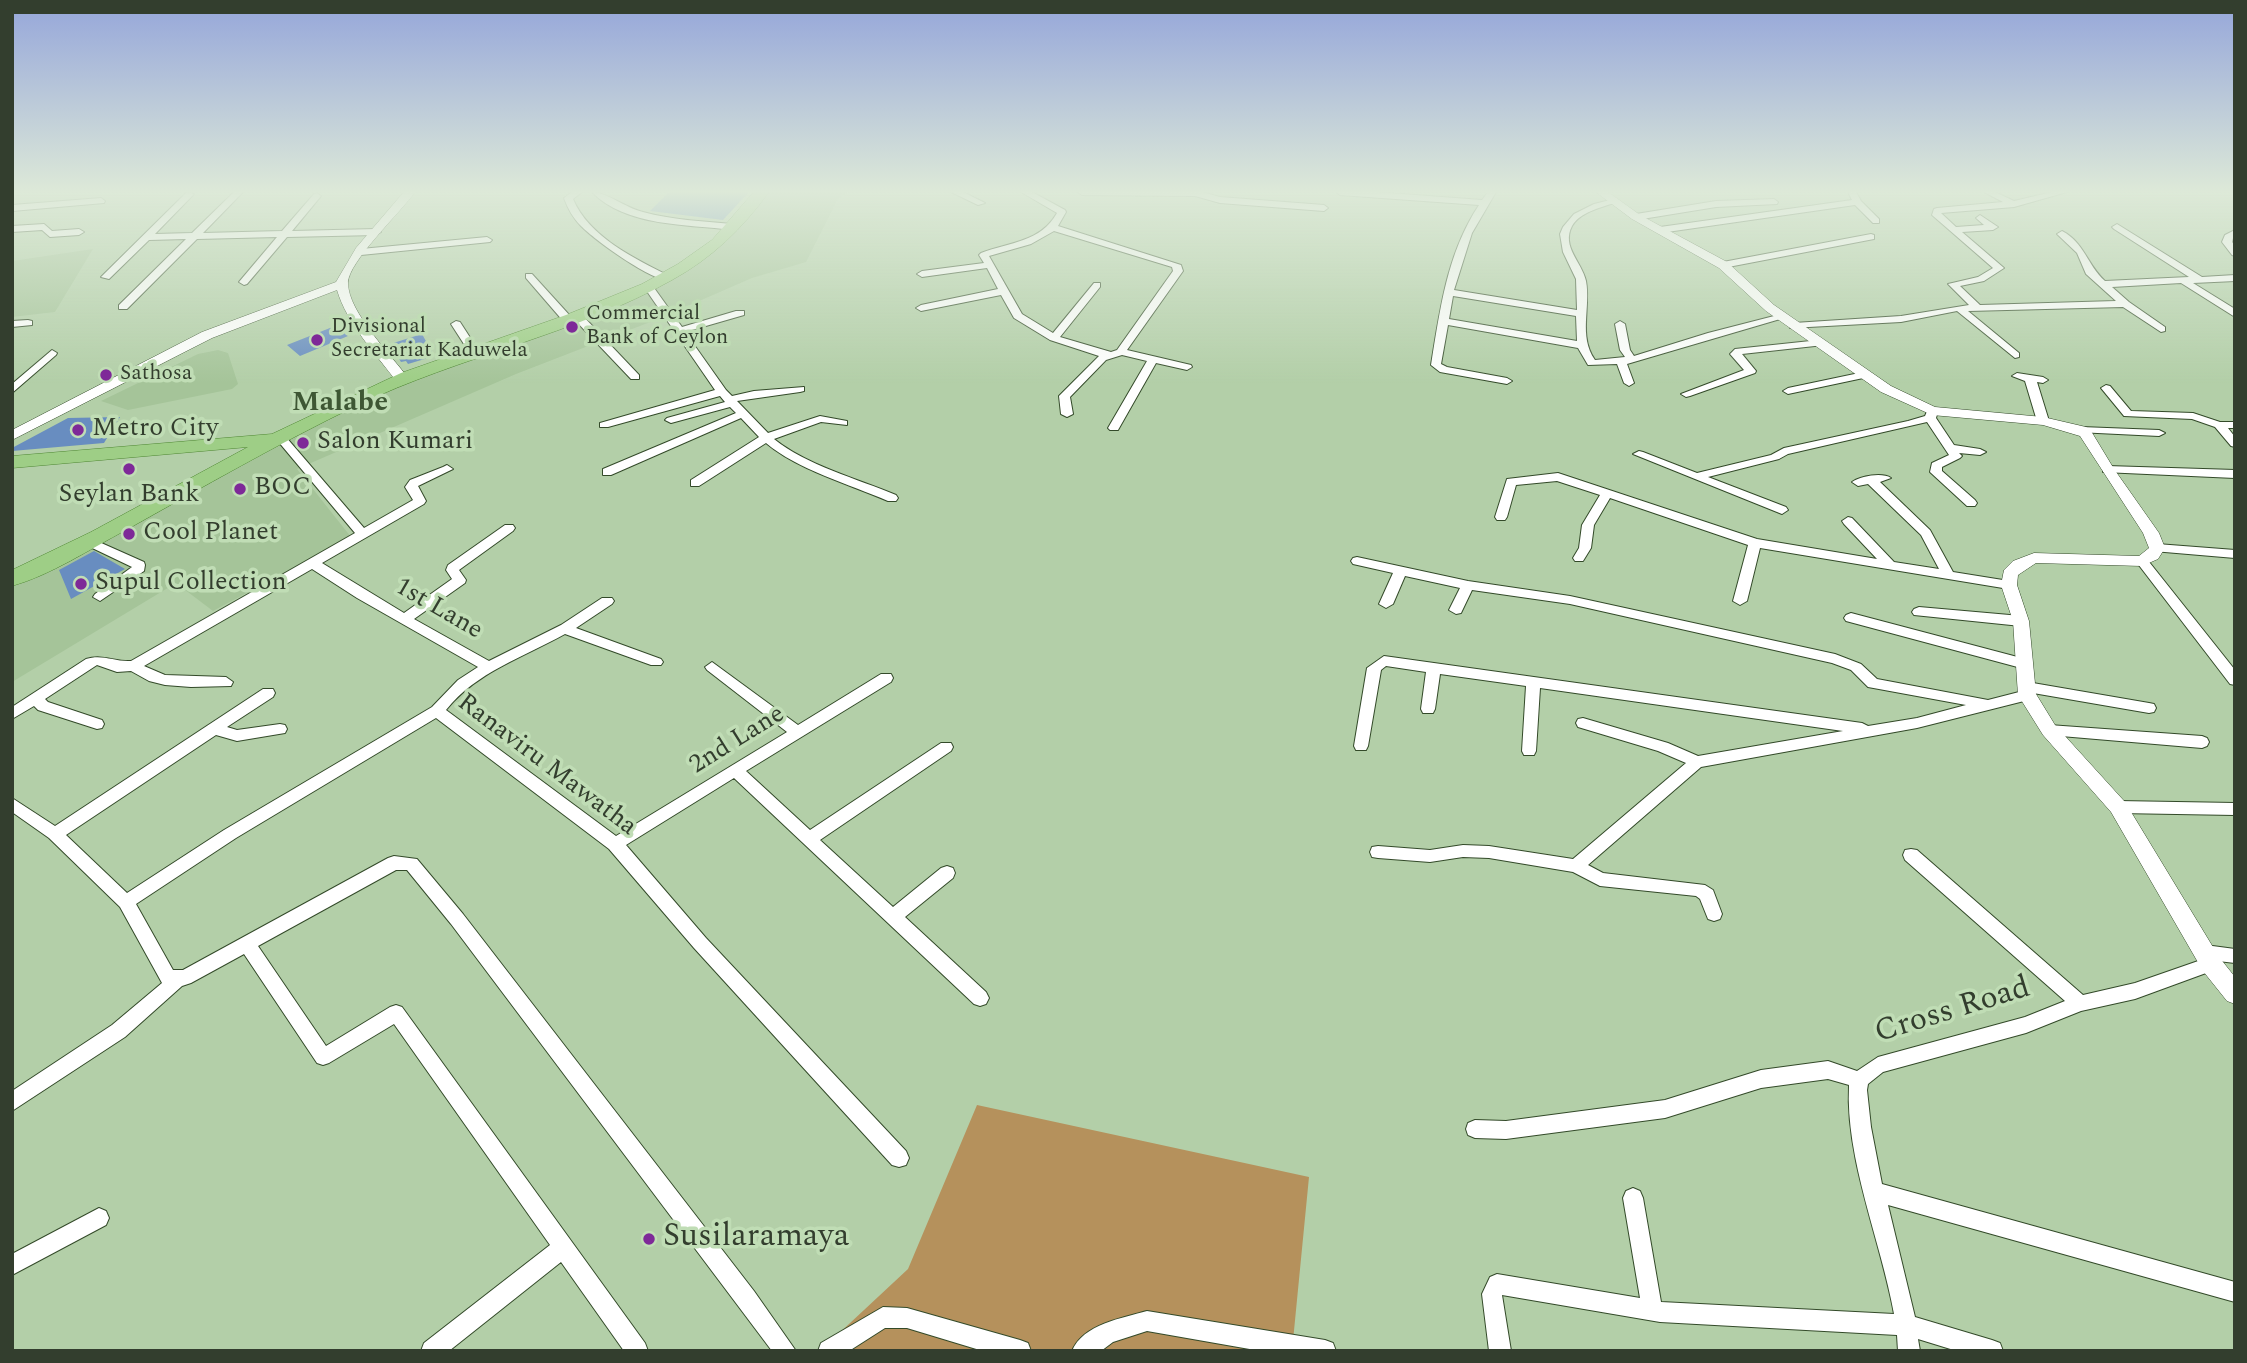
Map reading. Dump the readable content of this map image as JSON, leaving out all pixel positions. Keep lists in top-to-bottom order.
{
  "streets": {
    "street": [
      "1st Lane",
      "2nd Lane",
      "Ranaviru Mawatha",
      "Cross Road"
    ]
  },
  "crossings": [
    ["1st Lane", "Ranaviru Mawatha"],
    ["2nd Lane", "Ranaviru Mawatha"]
  ],
  "districts": ["Malabe"],
  "places": [
    "Commercial Bank of Ceylon",
    "Divisional Secretariat Kaduwela",
    "Sathosa",
    "Metro City",
    "Salon Kumari",
    "Seylan Bank",
    "BOC",
    "Cool Planet",
    "Supul Collection",
    "Susilaramaya"
  ]
}
